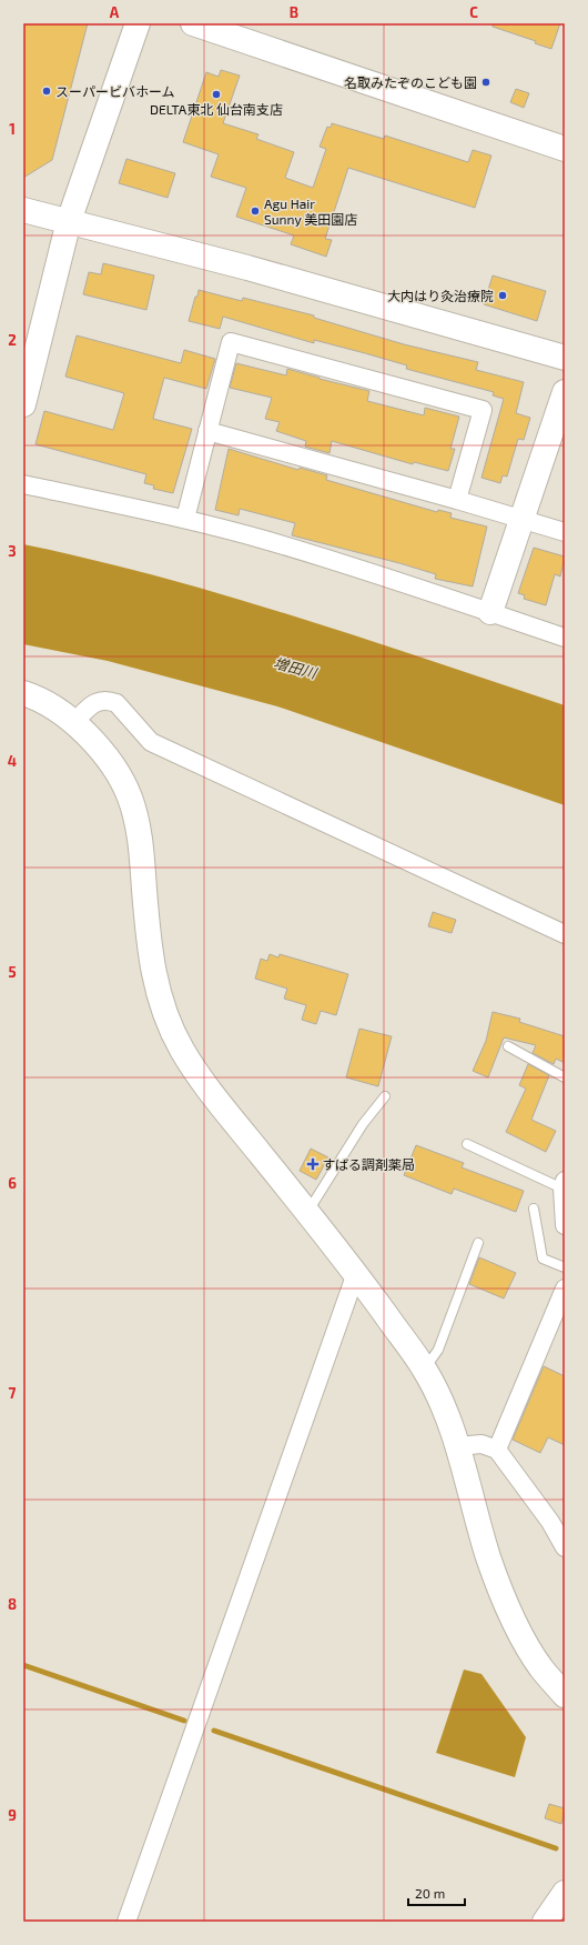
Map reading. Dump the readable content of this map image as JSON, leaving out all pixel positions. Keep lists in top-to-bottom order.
{
  "water": ["増田川"],
  "places": {
    "other": [
      "名取みたぞのこども園",
      "スーパービバホーム",
      "DELTA東北 仙台南支店",
      "Agu Hair Sunny 美田園店",
      "大内はり灸治療院"
    ],
    "health": ["すばる調剤薬局"]
  },
  "scale_bar": "20 m",
  "grid": {
    "columns": ["A", "B", "C"],
    "rows": [
      "1",
      "2",
      "3",
      "4",
      "5",
      "6",
      "7",
      "8",
      "9"
    ]
  }
}
